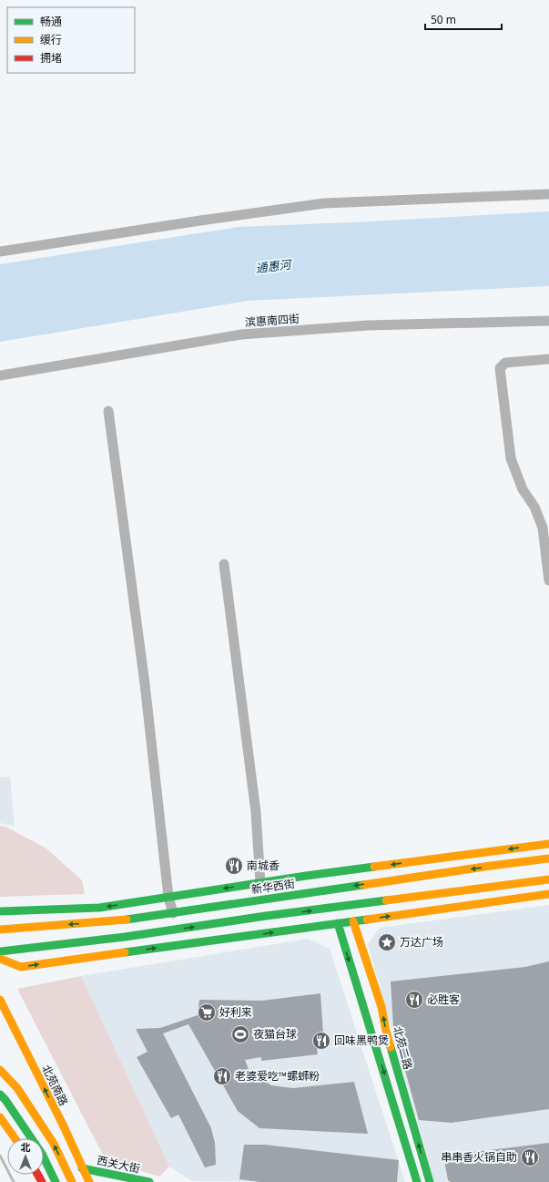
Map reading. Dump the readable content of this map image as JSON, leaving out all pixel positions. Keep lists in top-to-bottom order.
{
  "streets": {
    "main road": [
      "新华西街",
      "北苑二路",
      "北苑南路",
      "西关大街"
    ],
    "street": ["滨惠南四街"]
  },
  "crossings": [
    ["北苑南路", "西关大街"]
  ],
  "water": ["通惠河"],
  "places": {
    "restaurant": [
      "南城香",
      "必胜客",
      "回味黑鸭煲",
      "老婆爱吃™螺蛳粉",
      "串串香火锅自助"
    ],
    "place": ["万达广场"],
    "supermarket": ["好利来"],
    "sports": ["夜猫台球"]
  },
  "legend": ["畅通", "缓行", "拥堵"],
  "scale_bar": "50 m",
  "north": "top"
}
